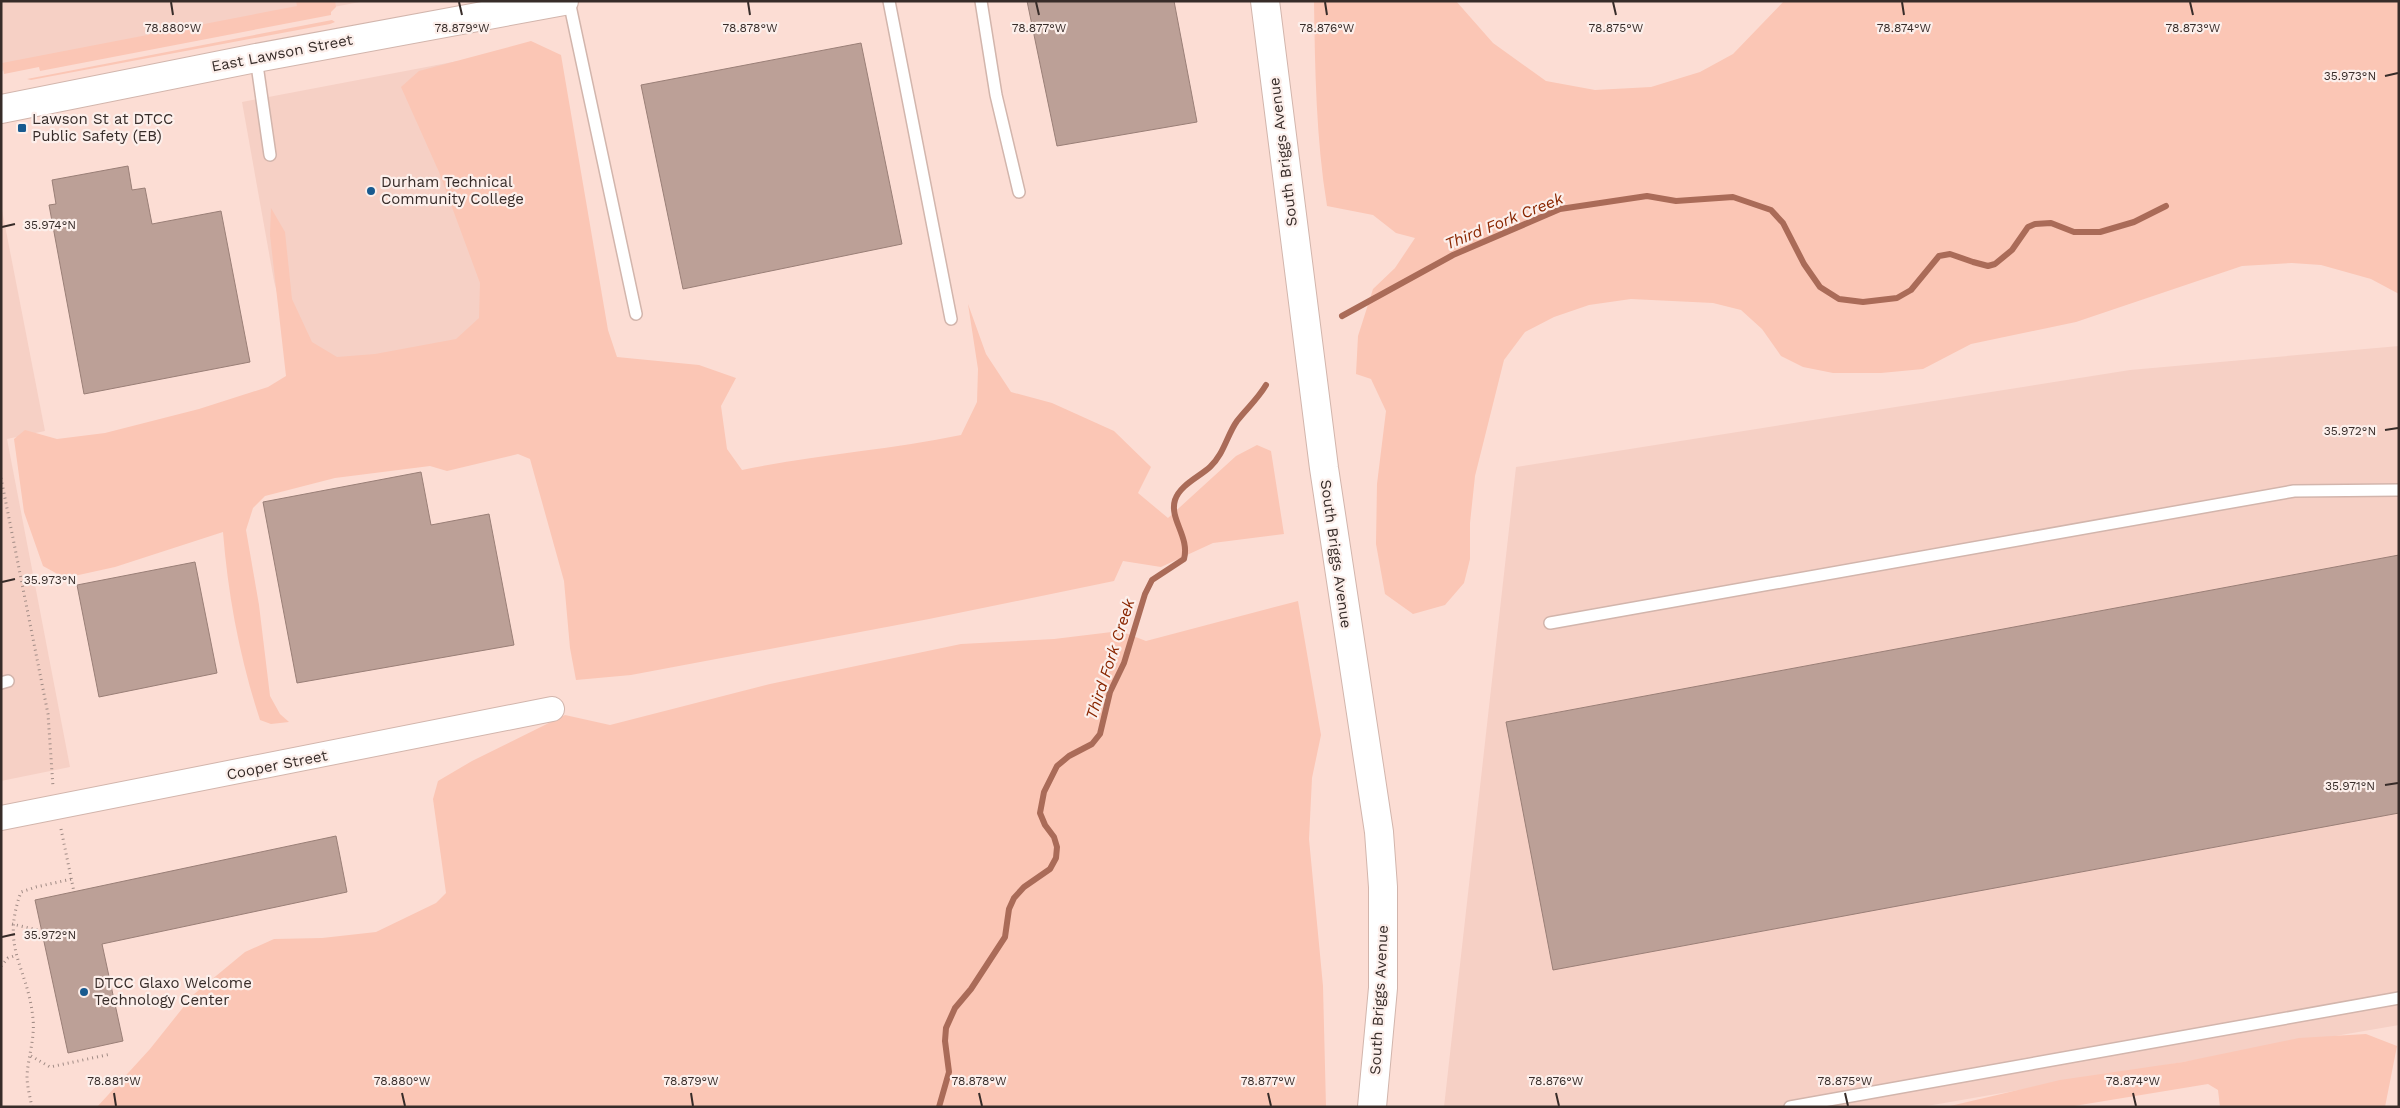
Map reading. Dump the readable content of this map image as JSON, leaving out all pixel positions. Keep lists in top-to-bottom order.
{
  "streets": {
    "street": ["East Lawson Street", "South Briggs Avenue", "Cooper Street"]
  },
  "water": ["Third Fork Creek"],
  "places": {
    "transit": ["Lawson St at DTCC Public Safety (EB)"],
    "other": ["Durham Technical Community College", "DTCC Glaxo Welcome Technology Center"]
  },
  "coordinates": [
    "78.880°W",
    "78.879°W",
    "78.878°W",
    "78.877°W",
    "78.876°W",
    "78.875°W",
    "78.874°W",
    "78.873°W",
    "35.973°N",
    "35.974°N",
    "35.972°N",
    "35.971°N",
    "78.881°W"
  ]
}
